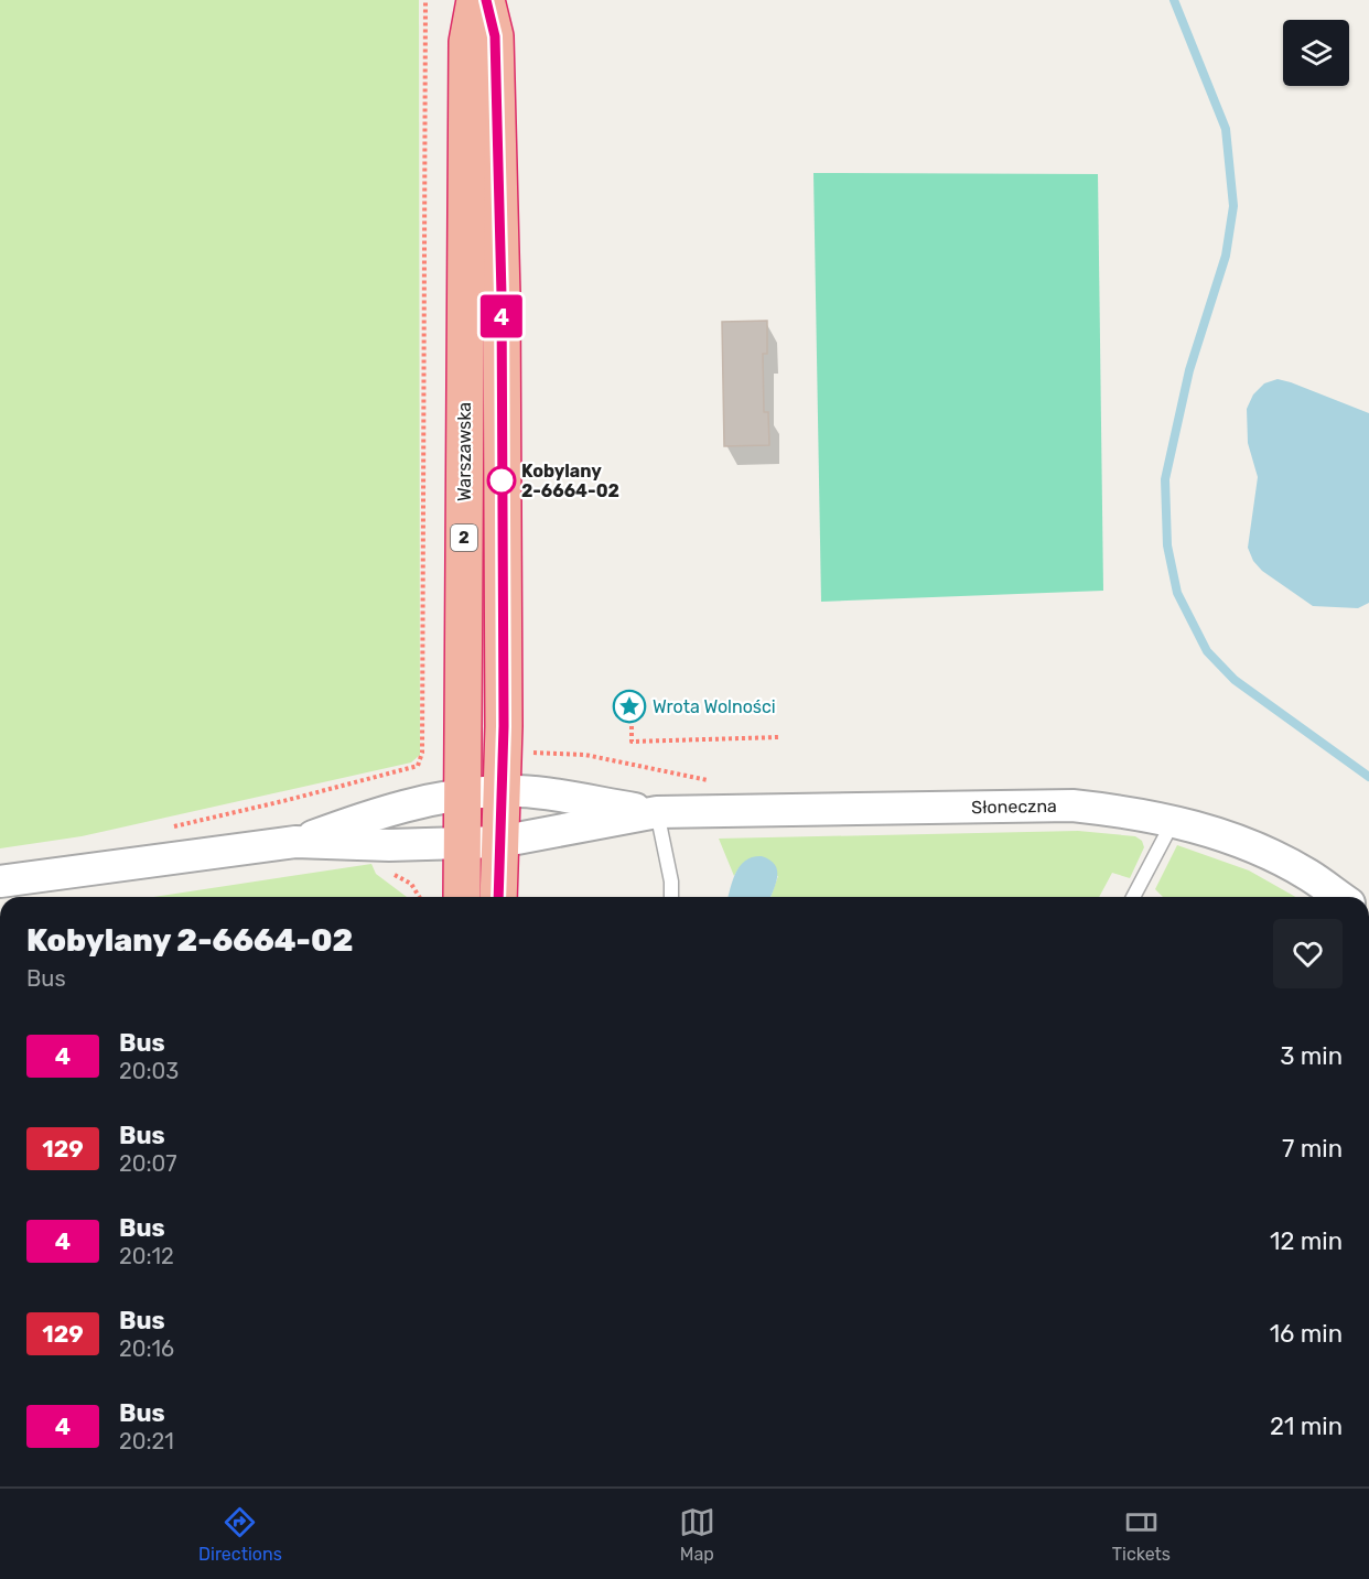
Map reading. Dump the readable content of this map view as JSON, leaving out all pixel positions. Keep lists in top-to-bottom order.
{
  "streets": {
    "highway": ["Warszawska", "2"],
    "street": ["Słoneczna"]
  },
  "crossings": [
    ["Warszawska", "Słoneczna"]
  ],
  "places": {
    "other": ["Kobylany 2-6664-02"],
    "place": ["Wrota Wolności"]
  },
  "lines": ["bus line 4"],
  "page": {
    "on_map": "4",
    "heading": ["Kobylany 2-6664-02", "Bus"],
    "list": [
      {
        "mark": "4",
        "name": "Bus",
        "note": "20:03",
        "value": "3 min"
      },
      {
        "mark": "129",
        "name": "Bus",
        "note": "20:07",
        "value": "7 min"
      },
      {
        "mark": "4",
        "name": "Bus",
        "note": "20:12",
        "value": "12 min"
      },
      {
        "mark": "129",
        "name": "Bus",
        "note": "20:16",
        "value": "16 min"
      },
      {
        "mark": "4",
        "name": "Bus",
        "note": "20:21",
        "value": "21 min"
      }
    ],
    "tabs": ["Directions", "Map", "Tickets"]
  }
}
